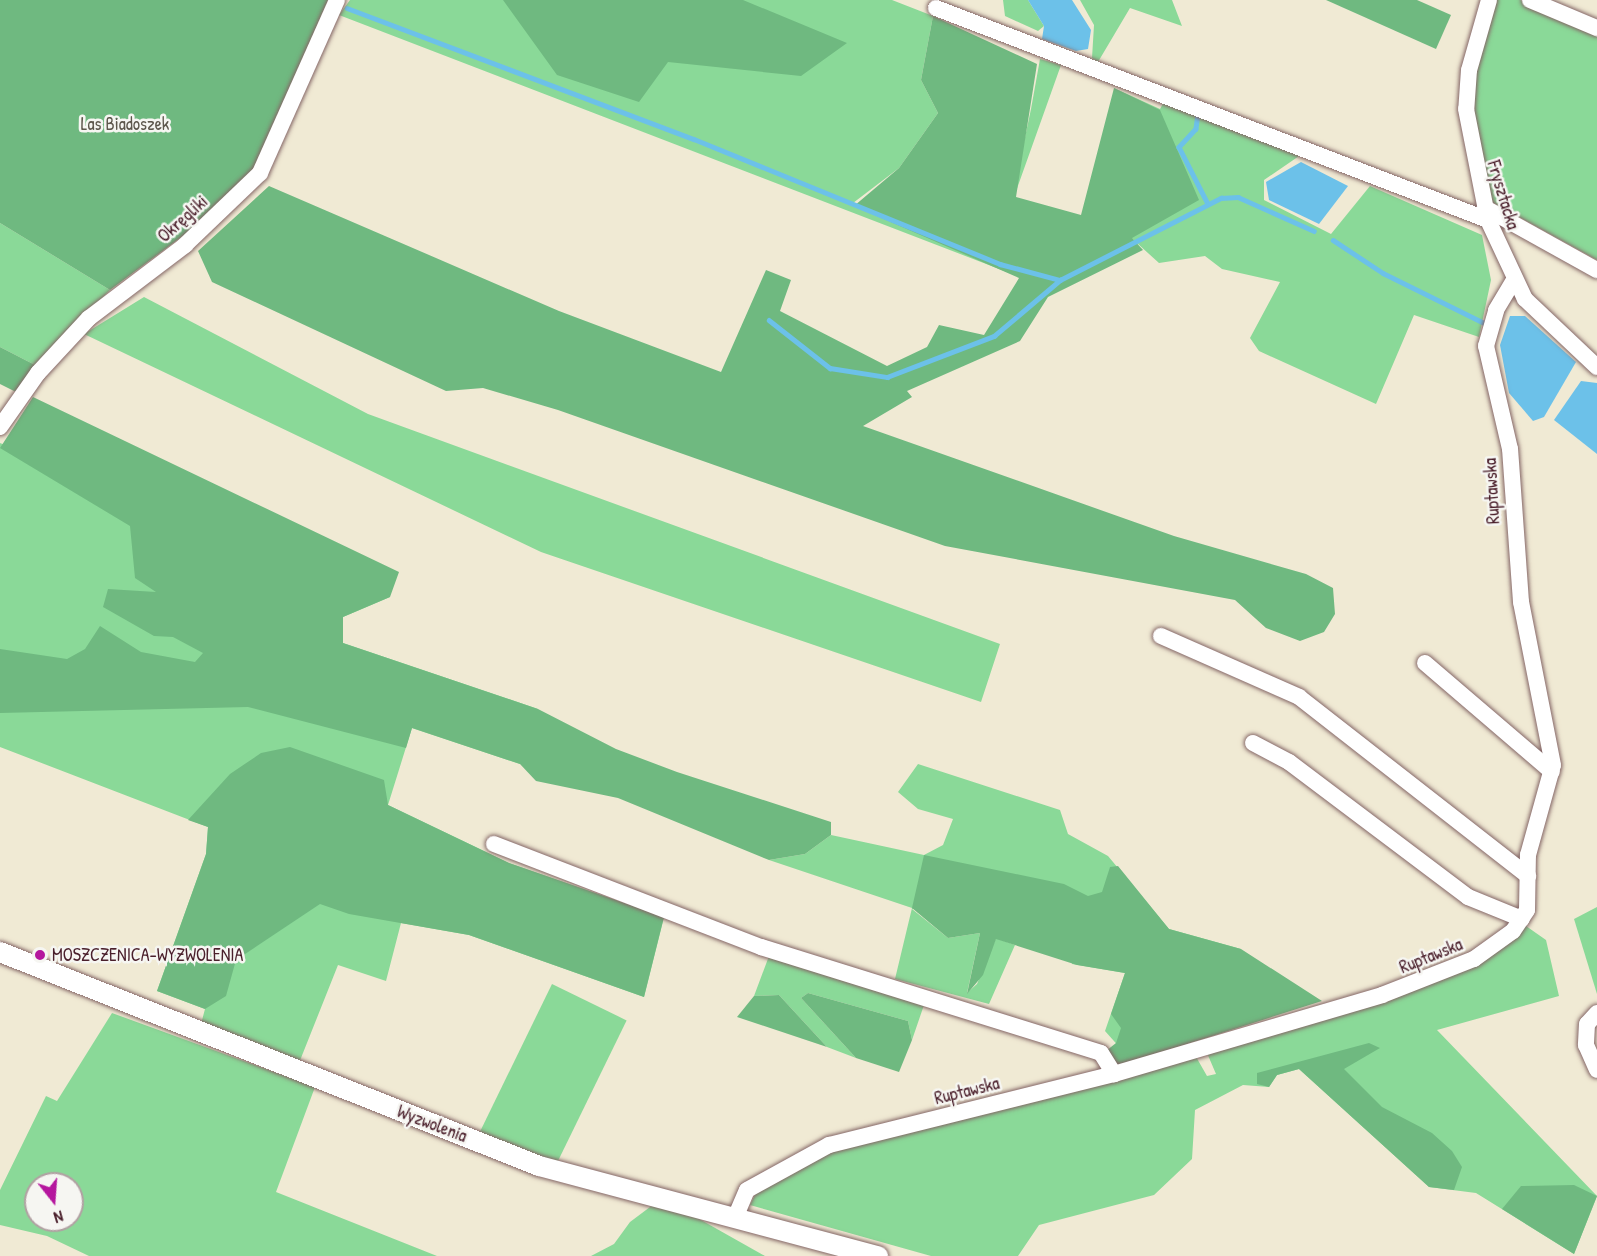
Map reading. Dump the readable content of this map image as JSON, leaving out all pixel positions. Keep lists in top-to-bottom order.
{
  "streets": {
    "street": [
      "Frysztacka",
      "Okręgliki",
      "Ruptawska",
      "Wyzwolenia"
    ]
  },
  "crossings": [
    ["Frysztacka", "Ruptawska"],
    ["Ruptawska", "Wyzwolenia"]
  ],
  "parks": ["Las Biadoszek"],
  "places": ["MOSZCZENICA-WYZWOLENIA"],
  "north": "bottom"
}
